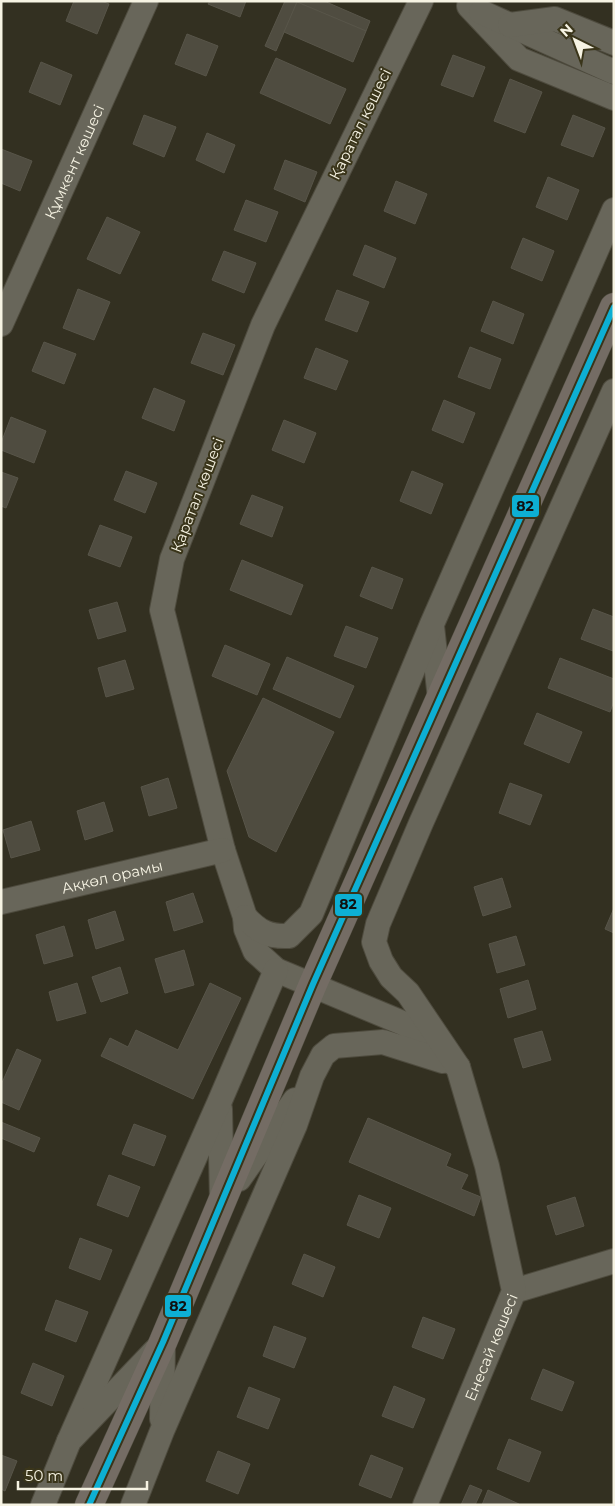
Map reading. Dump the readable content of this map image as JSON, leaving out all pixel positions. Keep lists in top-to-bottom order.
{
  "streets": {
    "street": [
      "Қаратал көшесі",
      "Құмкент көшесі",
      "Ақкөл орамы",
      "Енесай көшесі"
    ]
  },
  "crossings": [
    ["Қаратал көшесі", "Ақкөл орамы"],
    ["Қаратал көшесі", "Енесай көшесі"]
  ],
  "lines": ["transit line 82"],
  "scale_bar": "50 m",
  "north": "top left"
}
